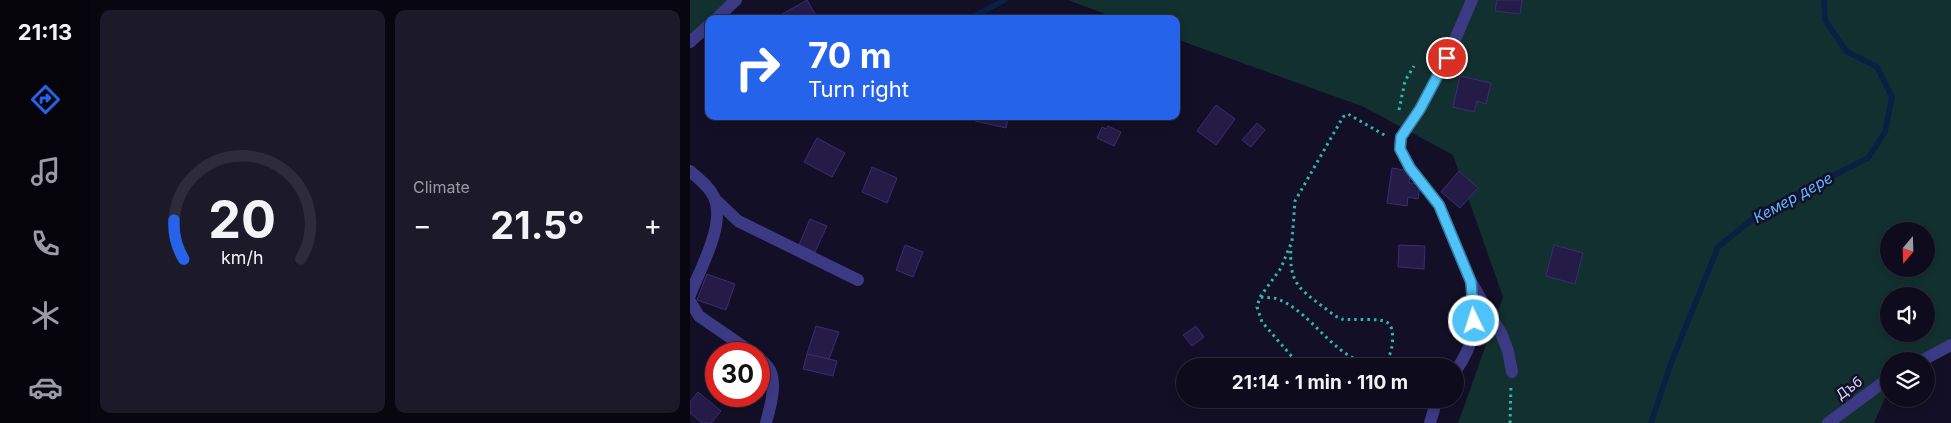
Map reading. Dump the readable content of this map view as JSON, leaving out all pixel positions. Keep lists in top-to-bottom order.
{
  "streets": {
    "street": ["Дъб"]
  },
  "water": ["Кемер дере"],
  "north": "bottom",
  "page": {
    "tabs": "21:13",
    "tile": "Climate",
    "turn": ["70 m", "Turn right"],
    "heat": ["−", "21.5°", "+"],
    "limit": "30",
    "trip": "21:14 · 1 min · 110 m",
    "gauge": ["20", "km/h"]
  }
}
